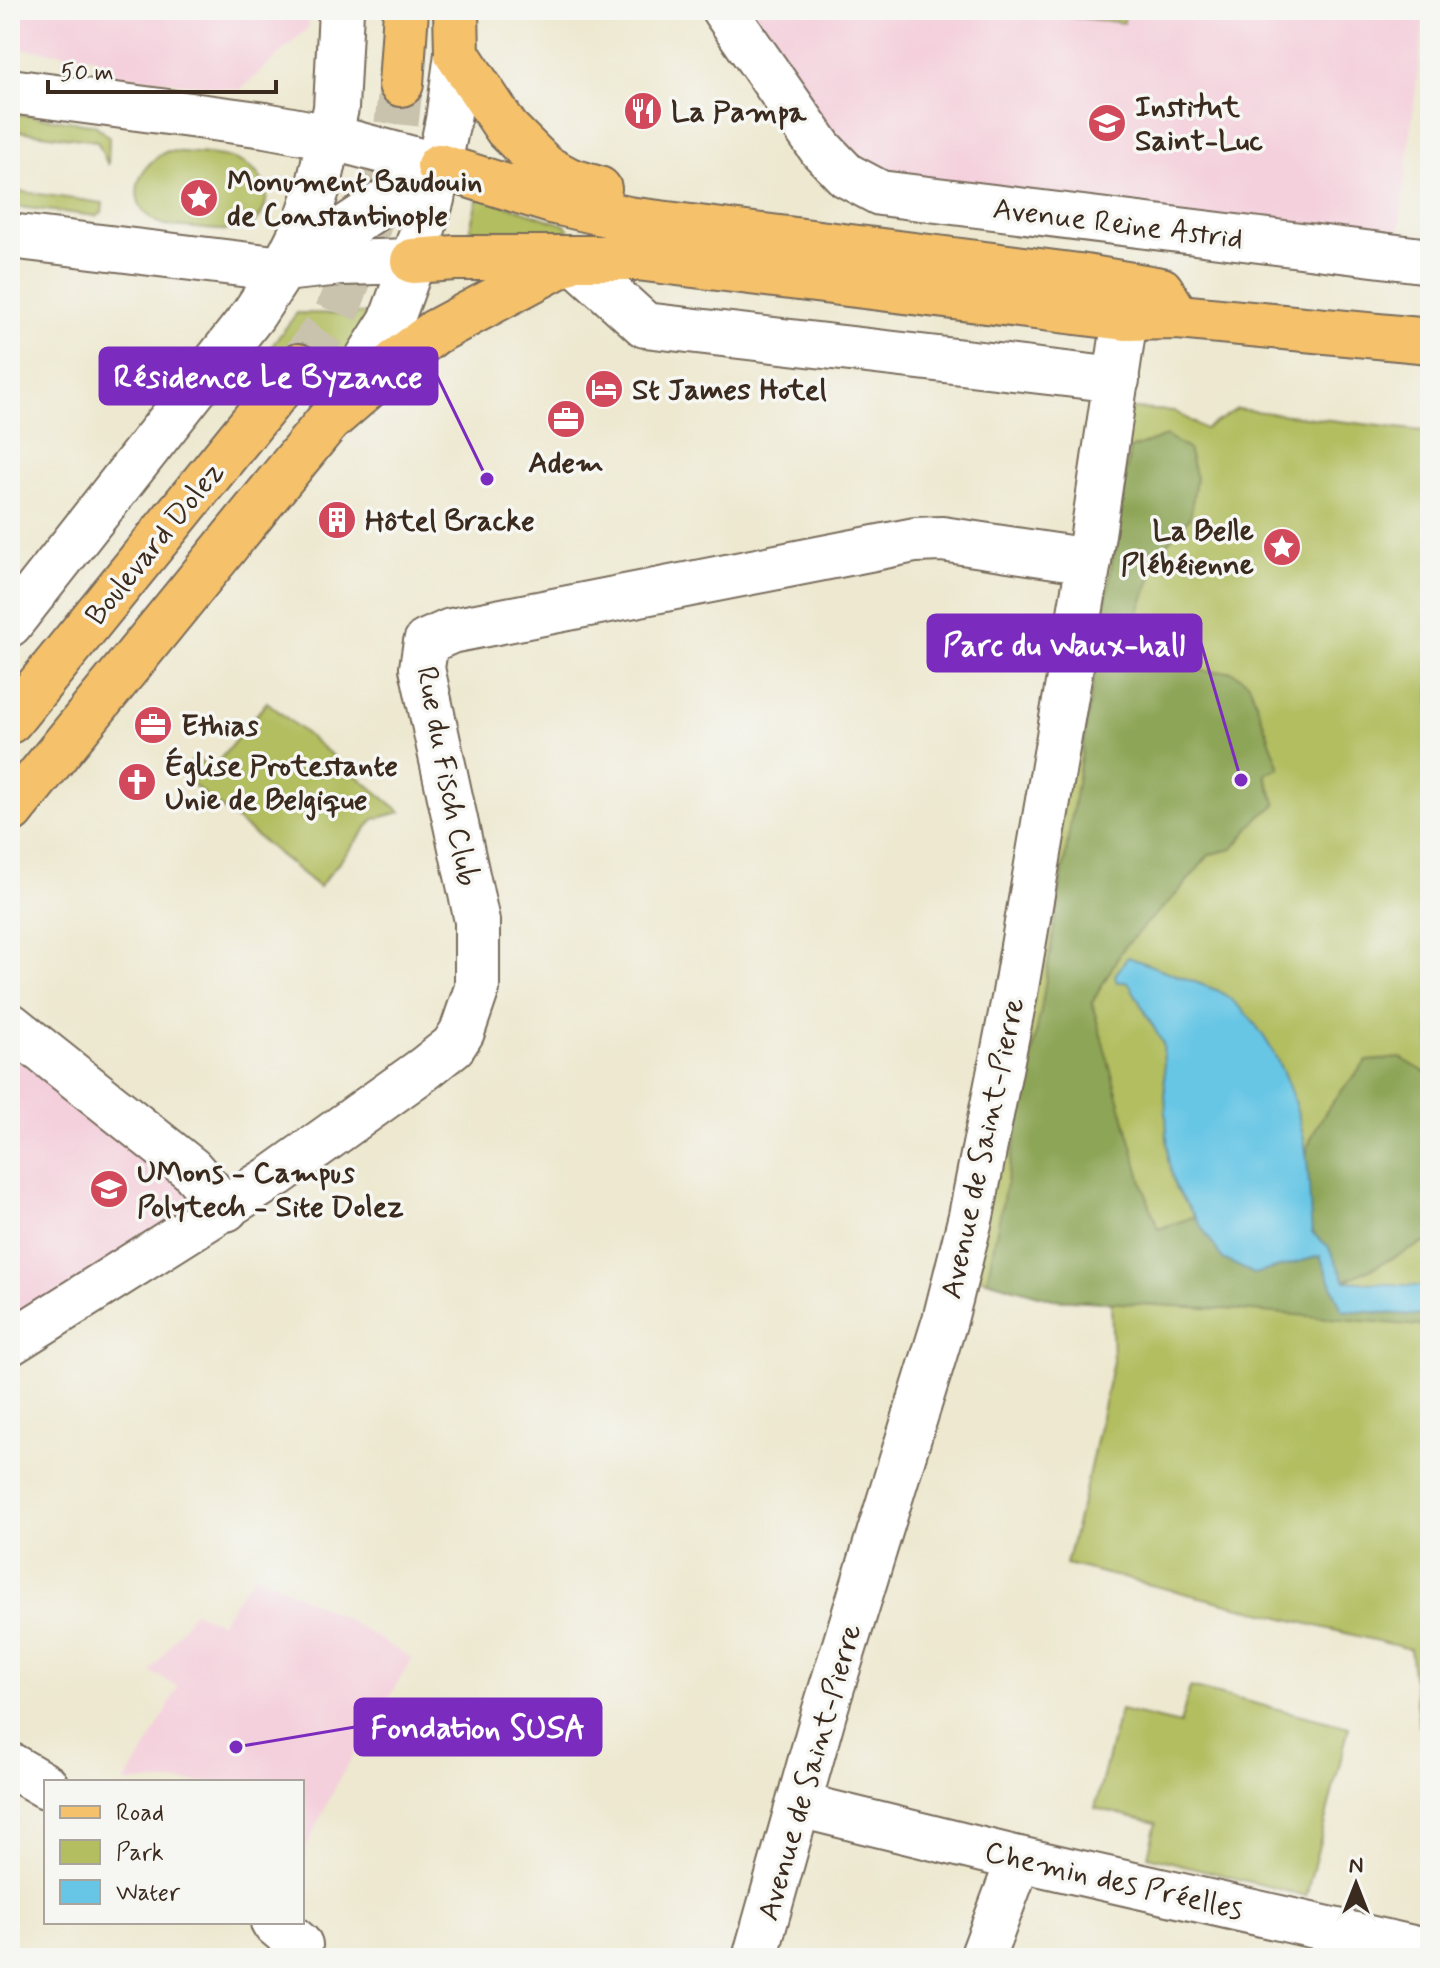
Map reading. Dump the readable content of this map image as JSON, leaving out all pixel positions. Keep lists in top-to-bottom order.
{
  "streets": {
    "main road": ["Avenue Reine Astrid", "Boulevard Dolez"],
    "street": ["Rue du Fisch Club", "Avenue de Saint-Pierre", "Chemin des Préelles"]
  },
  "crossings": [
    ["Rue du Fisch Club", "Avenue de Saint-Pierre"],
    ["Avenue de Saint-Pierre", "Chemin des Préelles"]
  ],
  "places": {
    "restaurant": ["La Pampa"],
    "school or university": ["Institut Saint-Luc", "UMons - Campus Polytech - Site Dolez"],
    "place": ["Monument Baudouin de Constantinople", "La Belle Plébéienne"],
    "hotel": ["St James Hotel"],
    "office": ["Adem", "Ethias"],
    "other": ["Résidence Le Byzance", "Parc du Waux-hall", "Fondation SUSA"],
    "building": ["Hôtel Bracke"],
    "church": ["Église Protestante Unie de Belgique"]
  },
  "legend": ["Road", "Park", "Water"],
  "scale_bar": "50 m",
  "north": "top"
}
